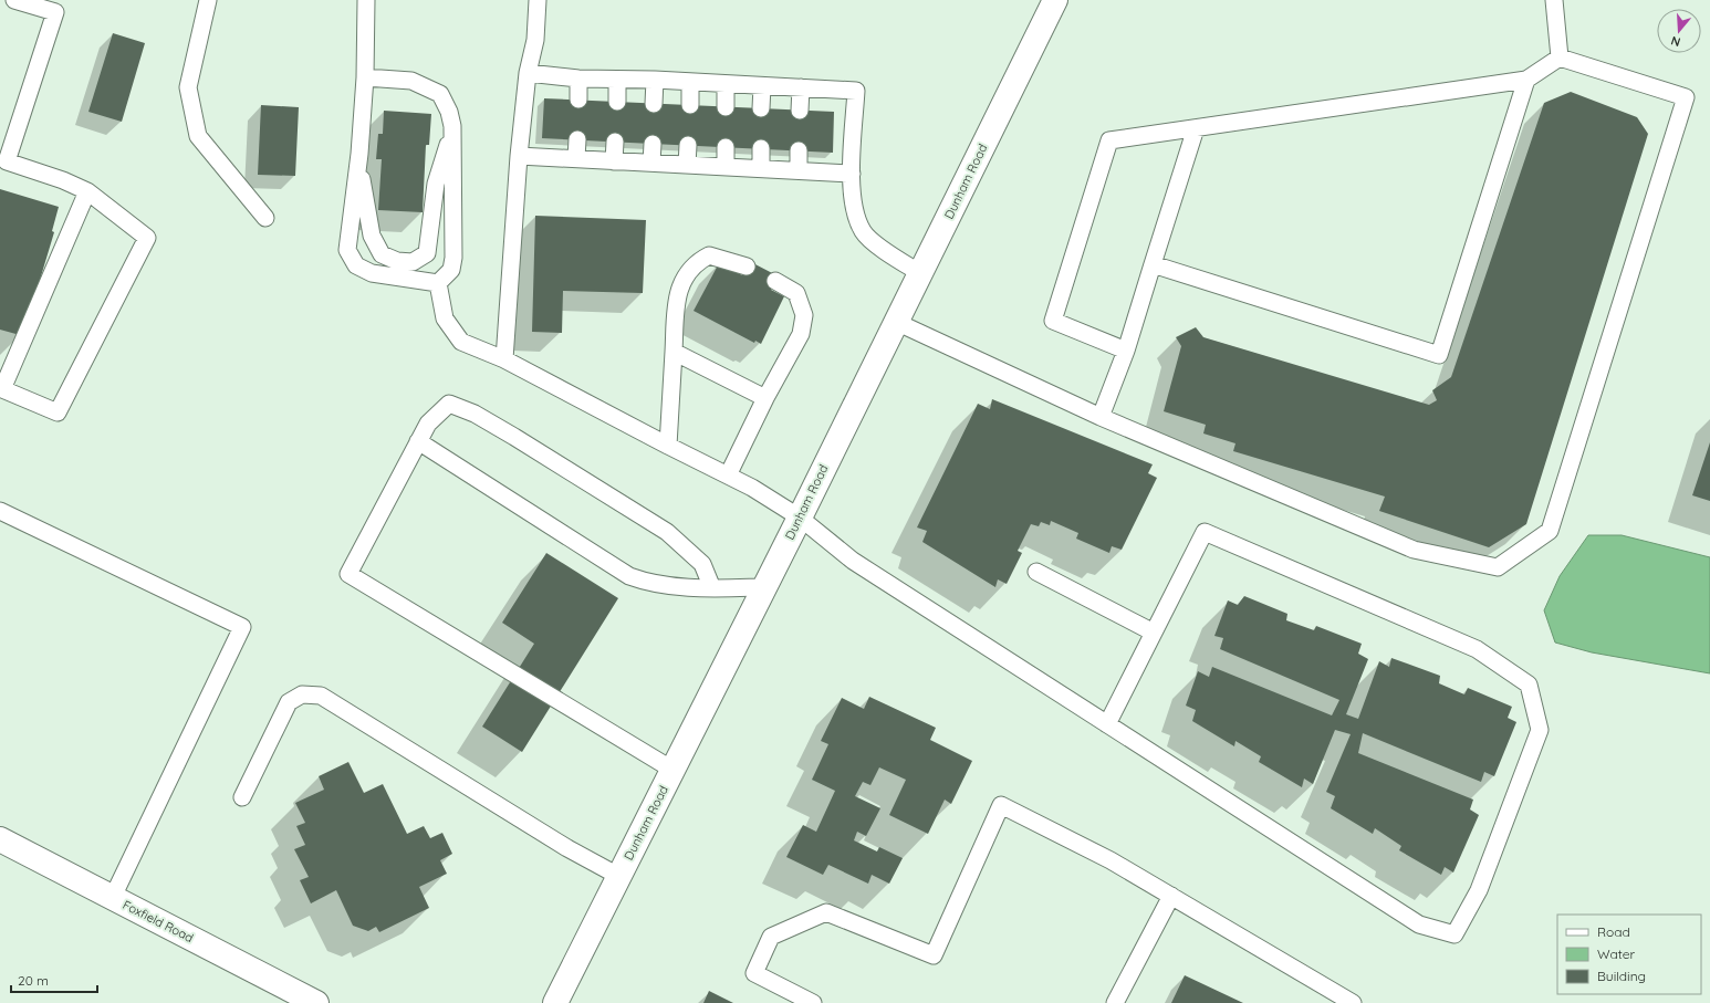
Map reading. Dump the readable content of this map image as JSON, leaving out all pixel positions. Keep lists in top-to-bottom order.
{
  "streets": {
    "street": ["Dunham Road", "Foxfield Road"]
  },
  "legend": ["Road", "Water", "Building"],
  "scale_bar": "20 m",
  "north": "bottom"
}
